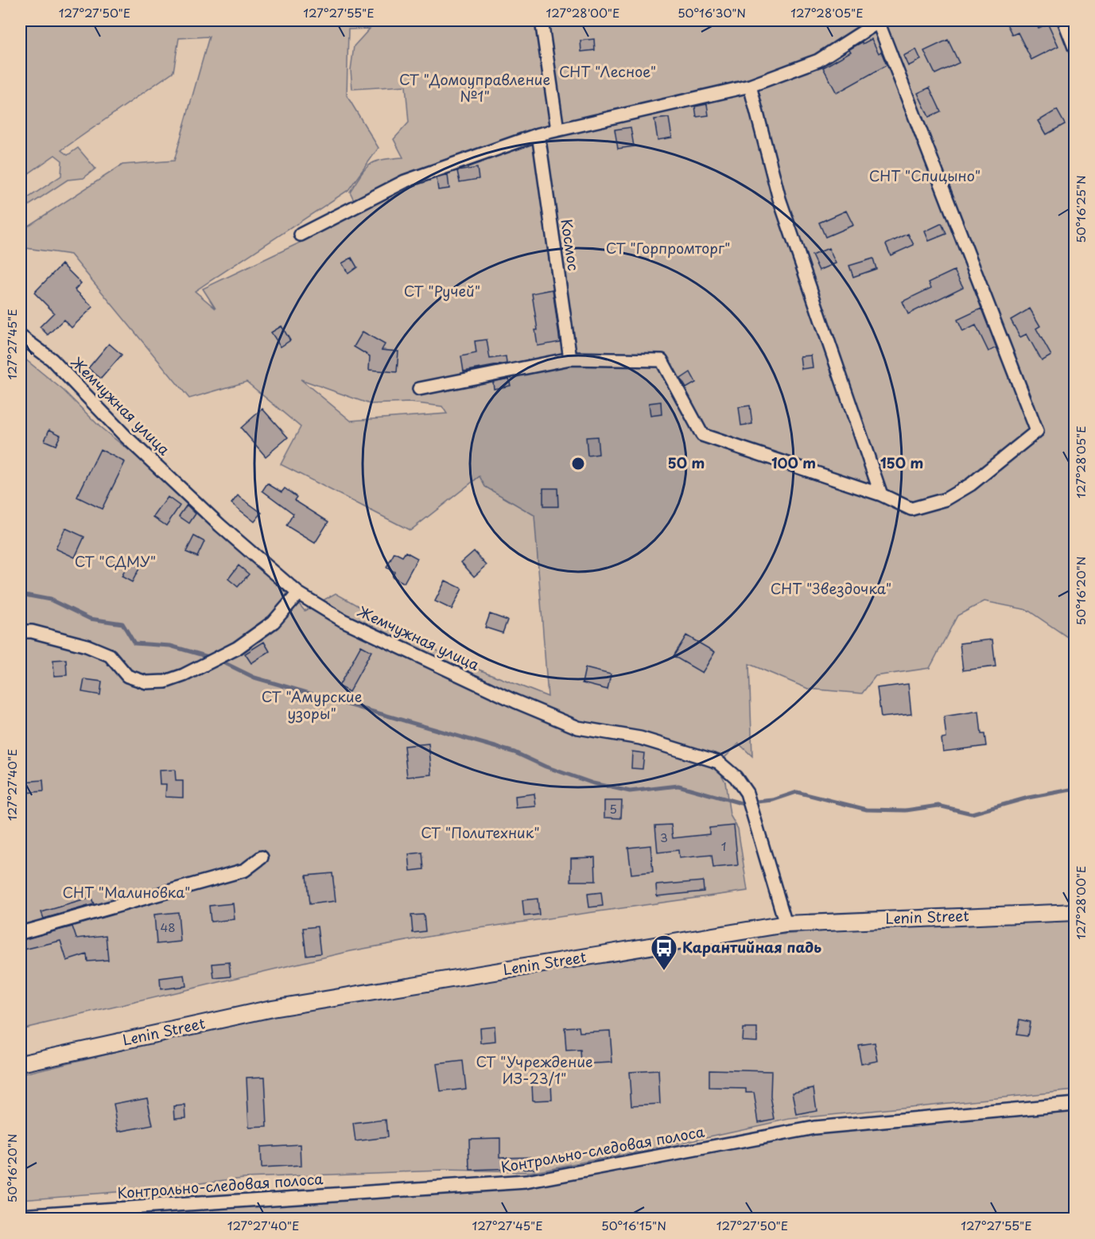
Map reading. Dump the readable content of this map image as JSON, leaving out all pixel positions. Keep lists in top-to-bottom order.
{
  "streets": {
    "street": [
      "Космос",
      "Жемчужная улица",
      "Lenin Street",
      "Контрольно-следовая полоса"
    ]
  },
  "crossings": [
    ["Жемчужная улица", "Lenin Street"]
  ],
  "parks": [
    "СНТ \"Лесное\"",
    "СТ \"Домоуправление №1\"",
    "СНТ \"Спицыно\"",
    "СТ \"Горпромторг\"",
    "СТ \"Ручей\"",
    "СТ \"СДМУ\"",
    "СНТ \"Звездочка\"",
    "СТ \"Амурские узоры\"",
    "СТ \"Политехник\"",
    "СНТ \"Малиновка\"",
    "СТ \"Учреждение ИЗ-23/1\""
  ],
  "places": {
    "bus stop": ["Карантийная падь"]
  },
  "house_numbers": [
    "5",
    "3",
    "1",
    "48"
  ],
  "coordinates": [
    "127°27'50\"E",
    "127°27'55\"E",
    "127°28'00\"E",
    "50°16'30\"N",
    "127°28'05\"E",
    "50°16'25\"N",
    "127°27'45\"E",
    "50°16'20\"N",
    "127°27'40\"E",
    "50°16'15\"N"
  ],
  "rings": ["50 m", "100 m", "150 m"]
}
